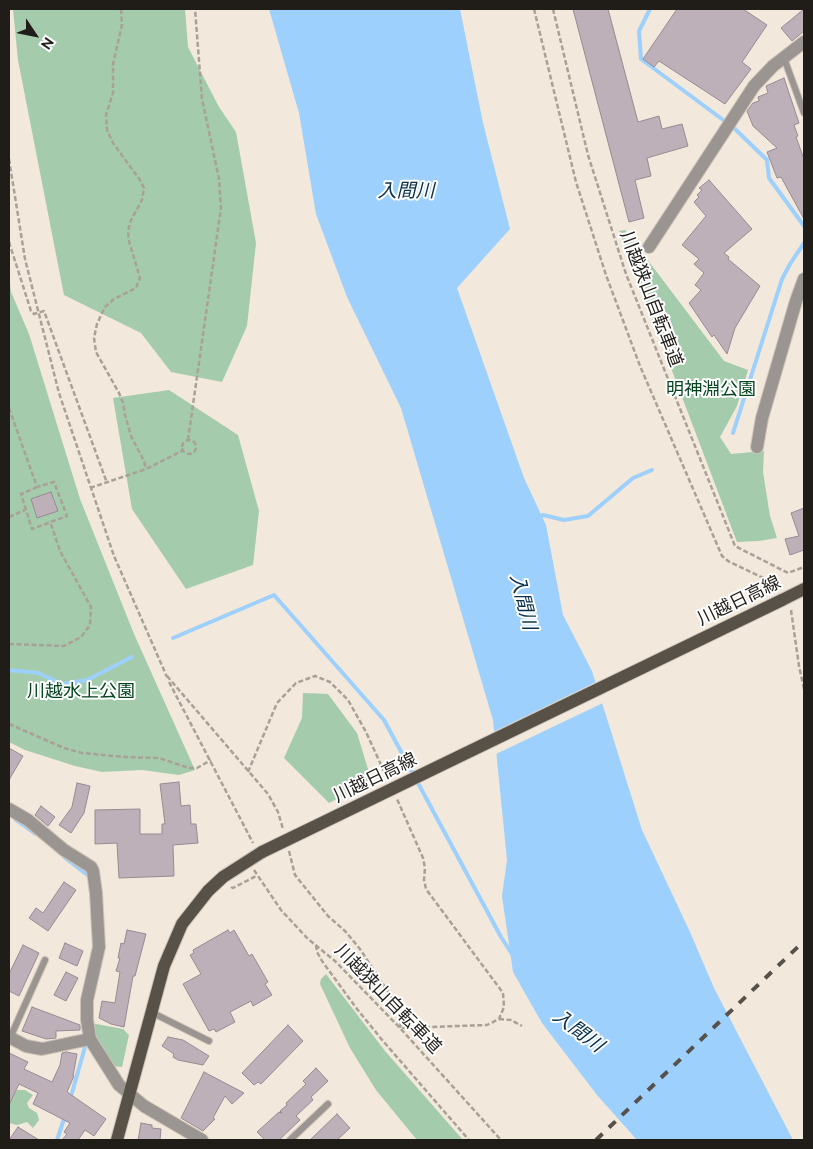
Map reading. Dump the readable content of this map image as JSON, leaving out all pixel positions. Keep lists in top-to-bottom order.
{
  "streets": {
    "main road": ["川越日高線"],
    "path": ["川越狭山自転車道"]
  },
  "water": ["入間川"],
  "parks": ["明神淵公園", "川越水上公園"],
  "north": "bottom right"
}
